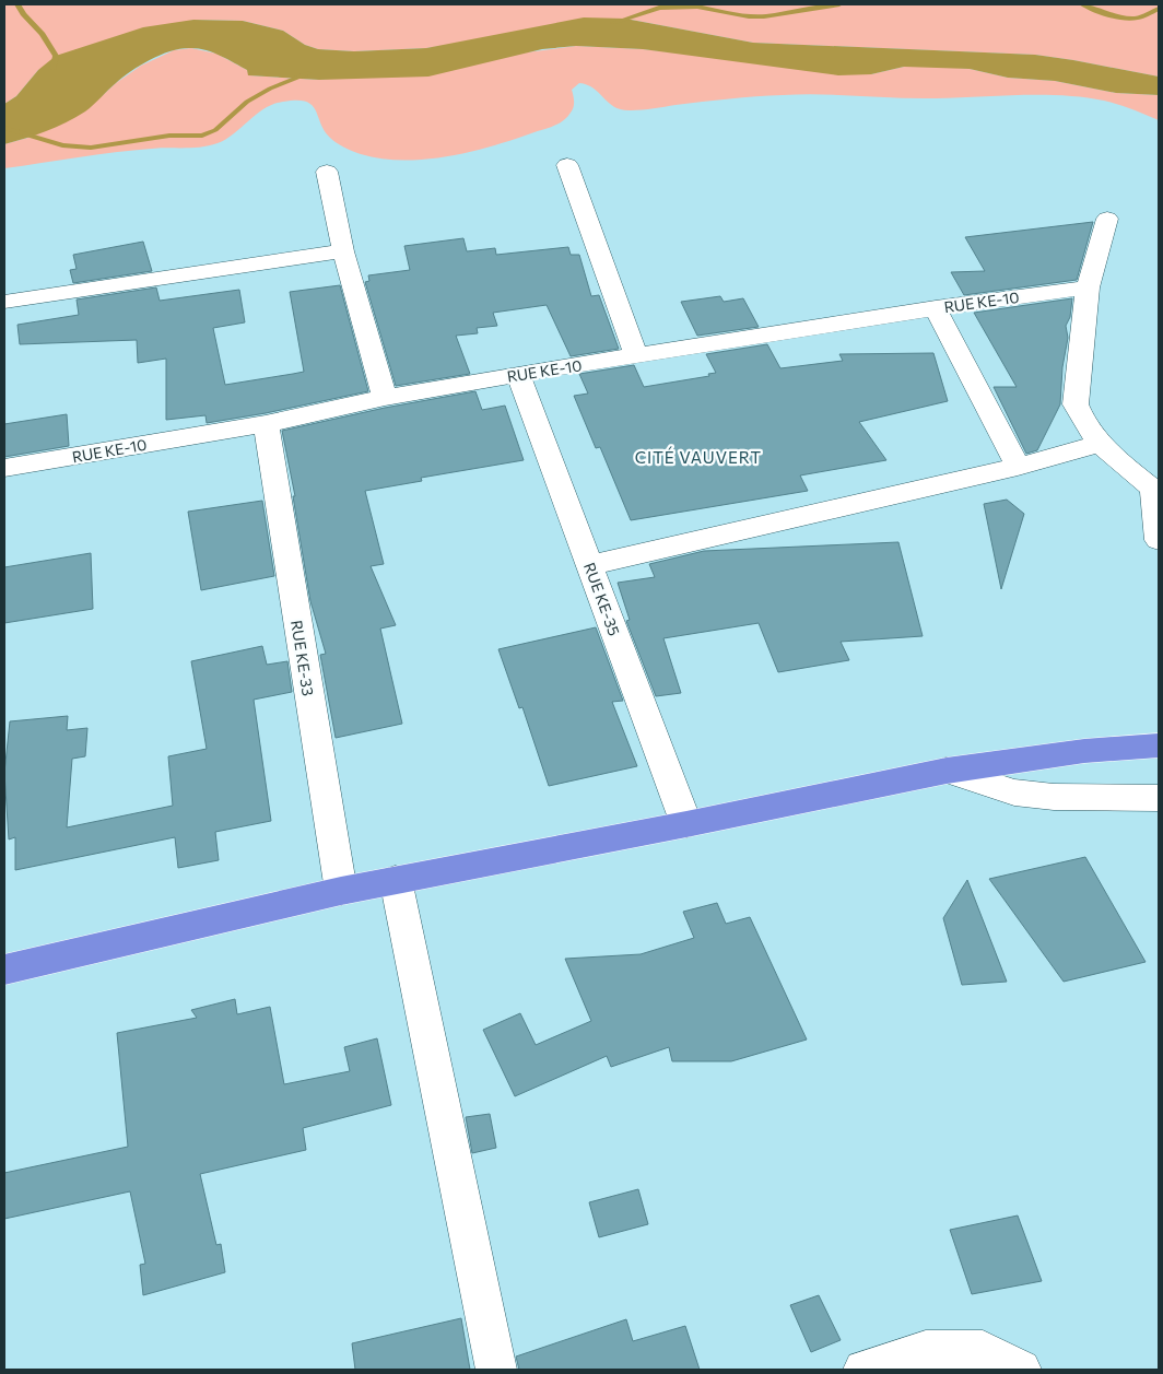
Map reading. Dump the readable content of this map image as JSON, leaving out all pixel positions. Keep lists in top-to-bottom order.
{
  "streets": {
    "street": ["RUE KE-10", "RUE KE-35", "RUE KE-33"]
  },
  "crossings": [
    ["RUE KE-10", "RUE KE-35"],
    ["RUE KE-10", "RUE KE-33"]
  ],
  "districts": ["CITÉ VAUVERT"]
}
